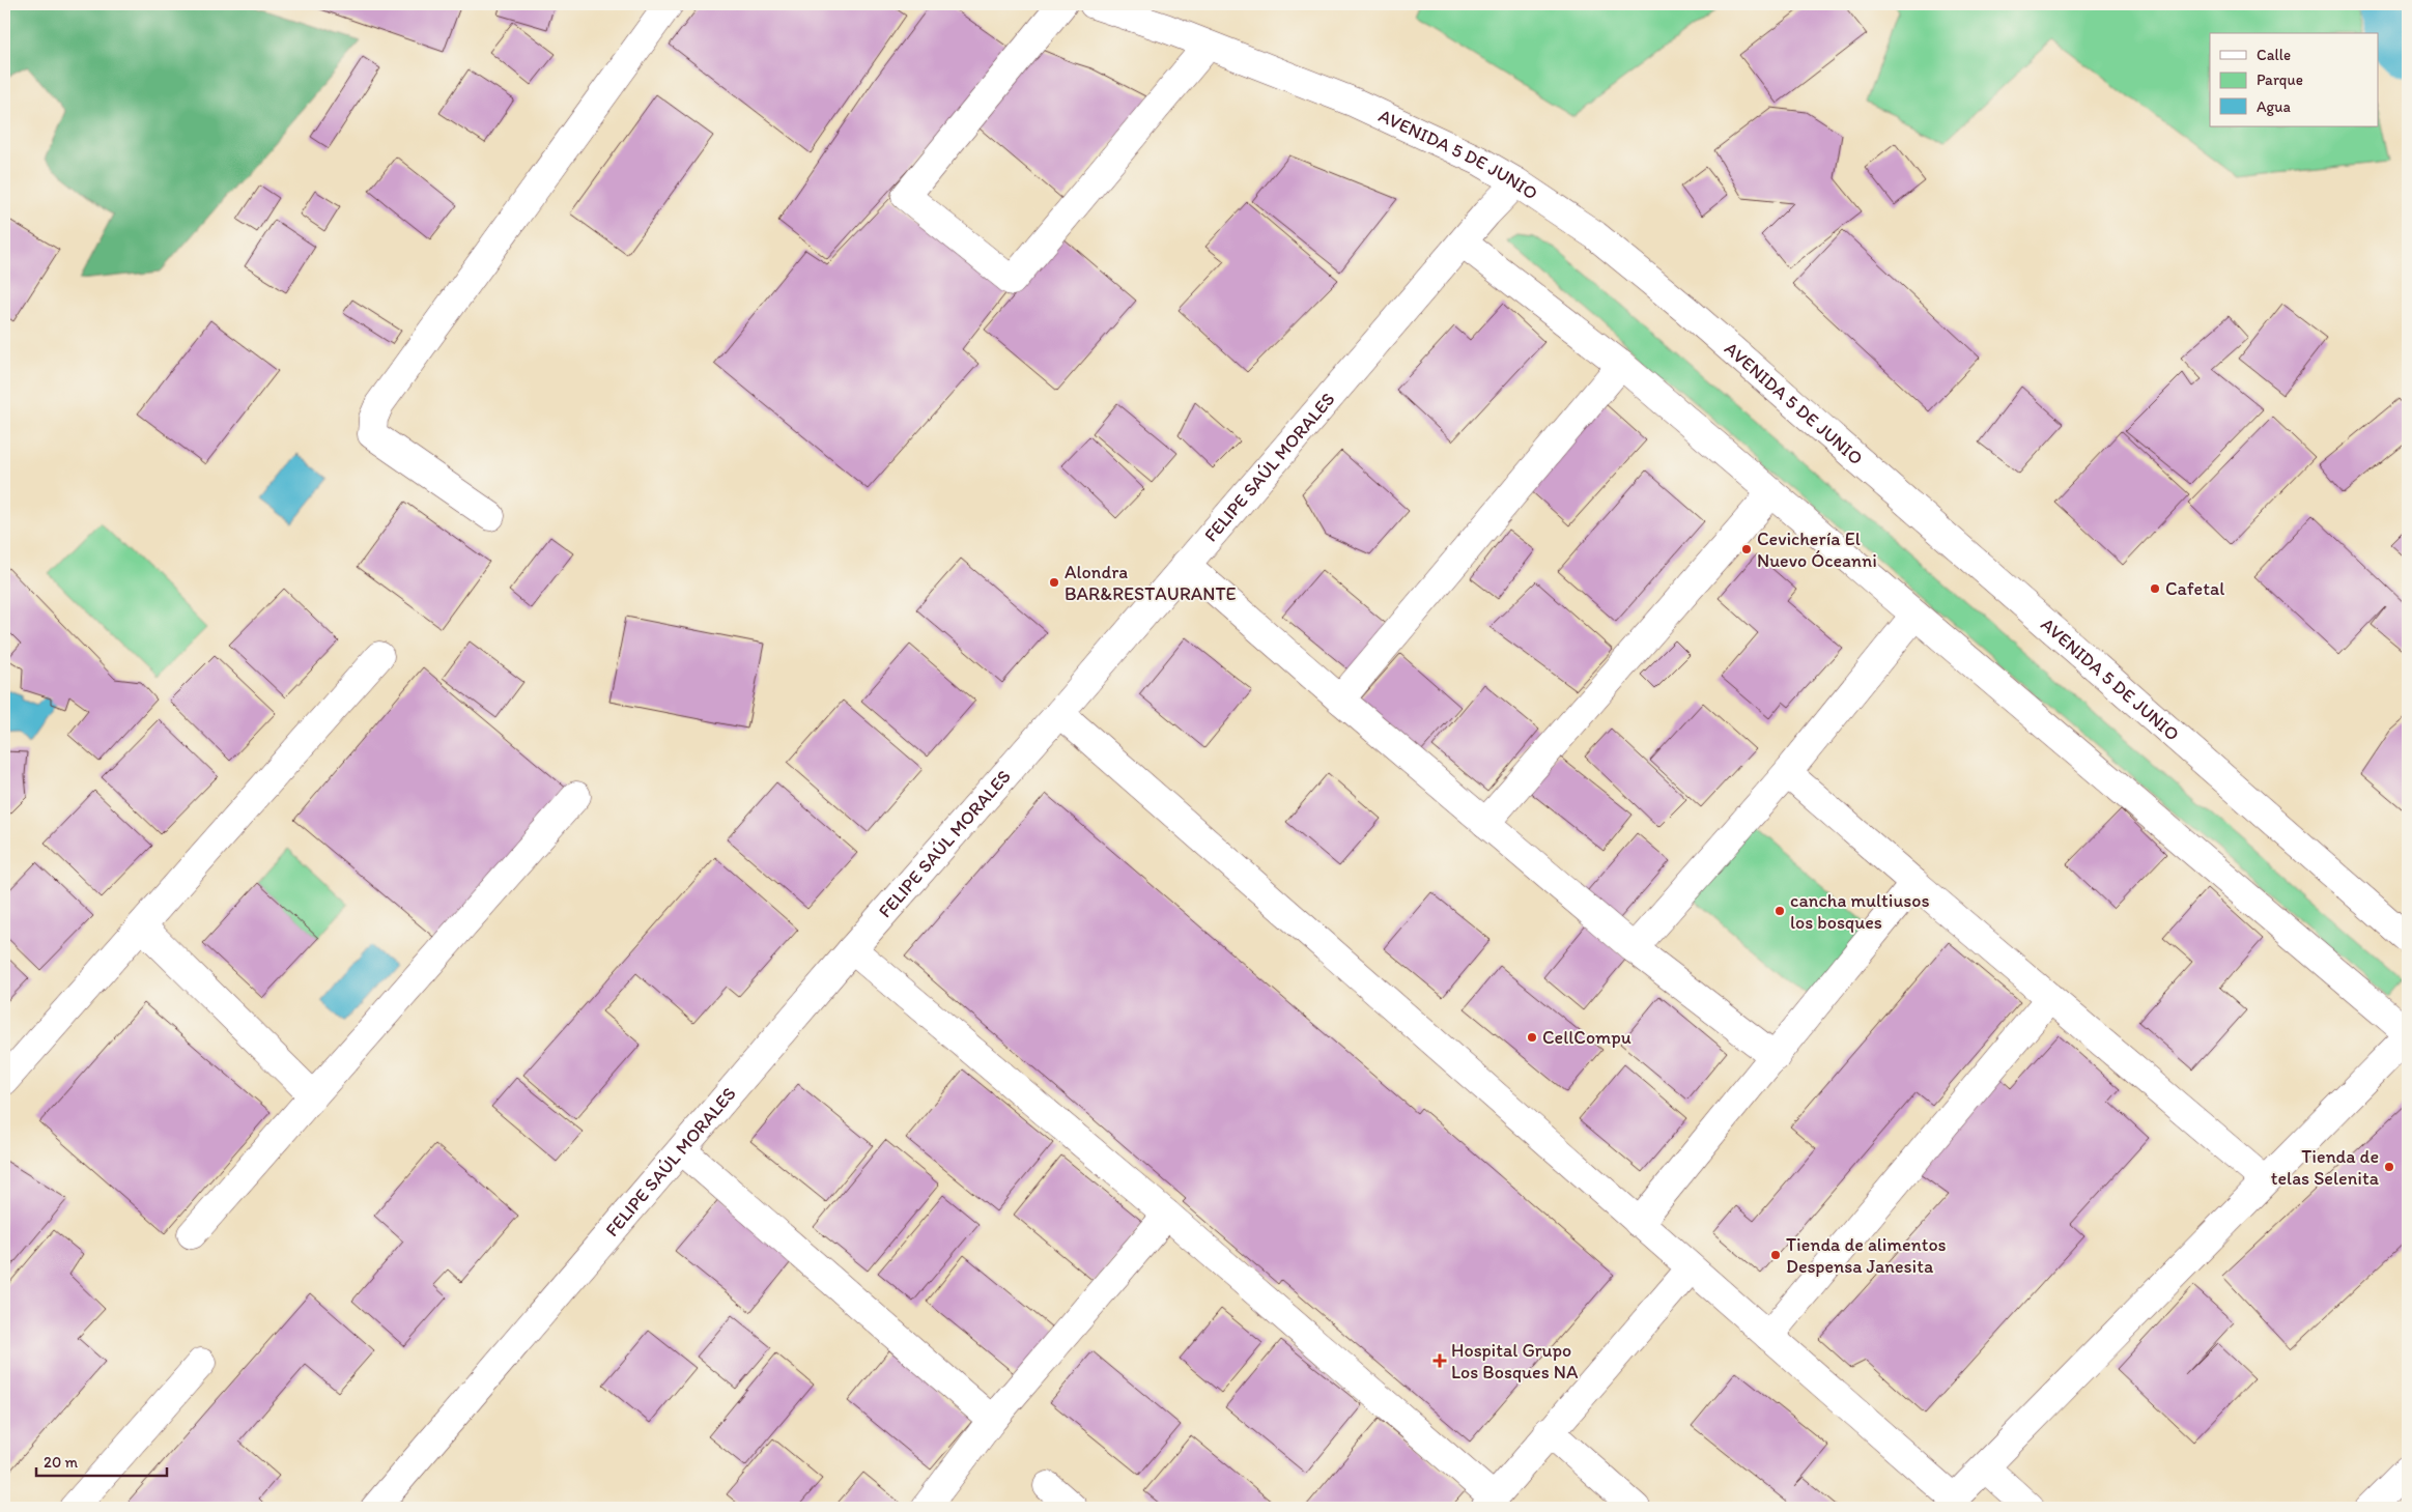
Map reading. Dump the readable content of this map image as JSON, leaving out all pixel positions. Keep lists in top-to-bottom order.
{
  "streets": {
    "street": ["AVENIDA 5 DE JUNIO", "FELIPE SAÚL MORALES"]
  },
  "crossings": [
    ["AVENIDA 5 DE JUNIO", "FELIPE SAÚL MORALES"]
  ],
  "places": {
    "other": [
      "Cevichería El Nuevo Óceanni",
      "Alondra BAR&RESTAURANTE",
      "Cafetal",
      "cancha multiusos los bosques",
      "CellCompu",
      "Tienda de telas Selenita",
      "Tienda de alimentos Despensa Janesita"
    ],
    "health": ["Hospital Grupo Los Bosques NA"]
  },
  "legend": ["Calle", "Parque", "Agua"],
  "scale_bar": "20 m"
}
